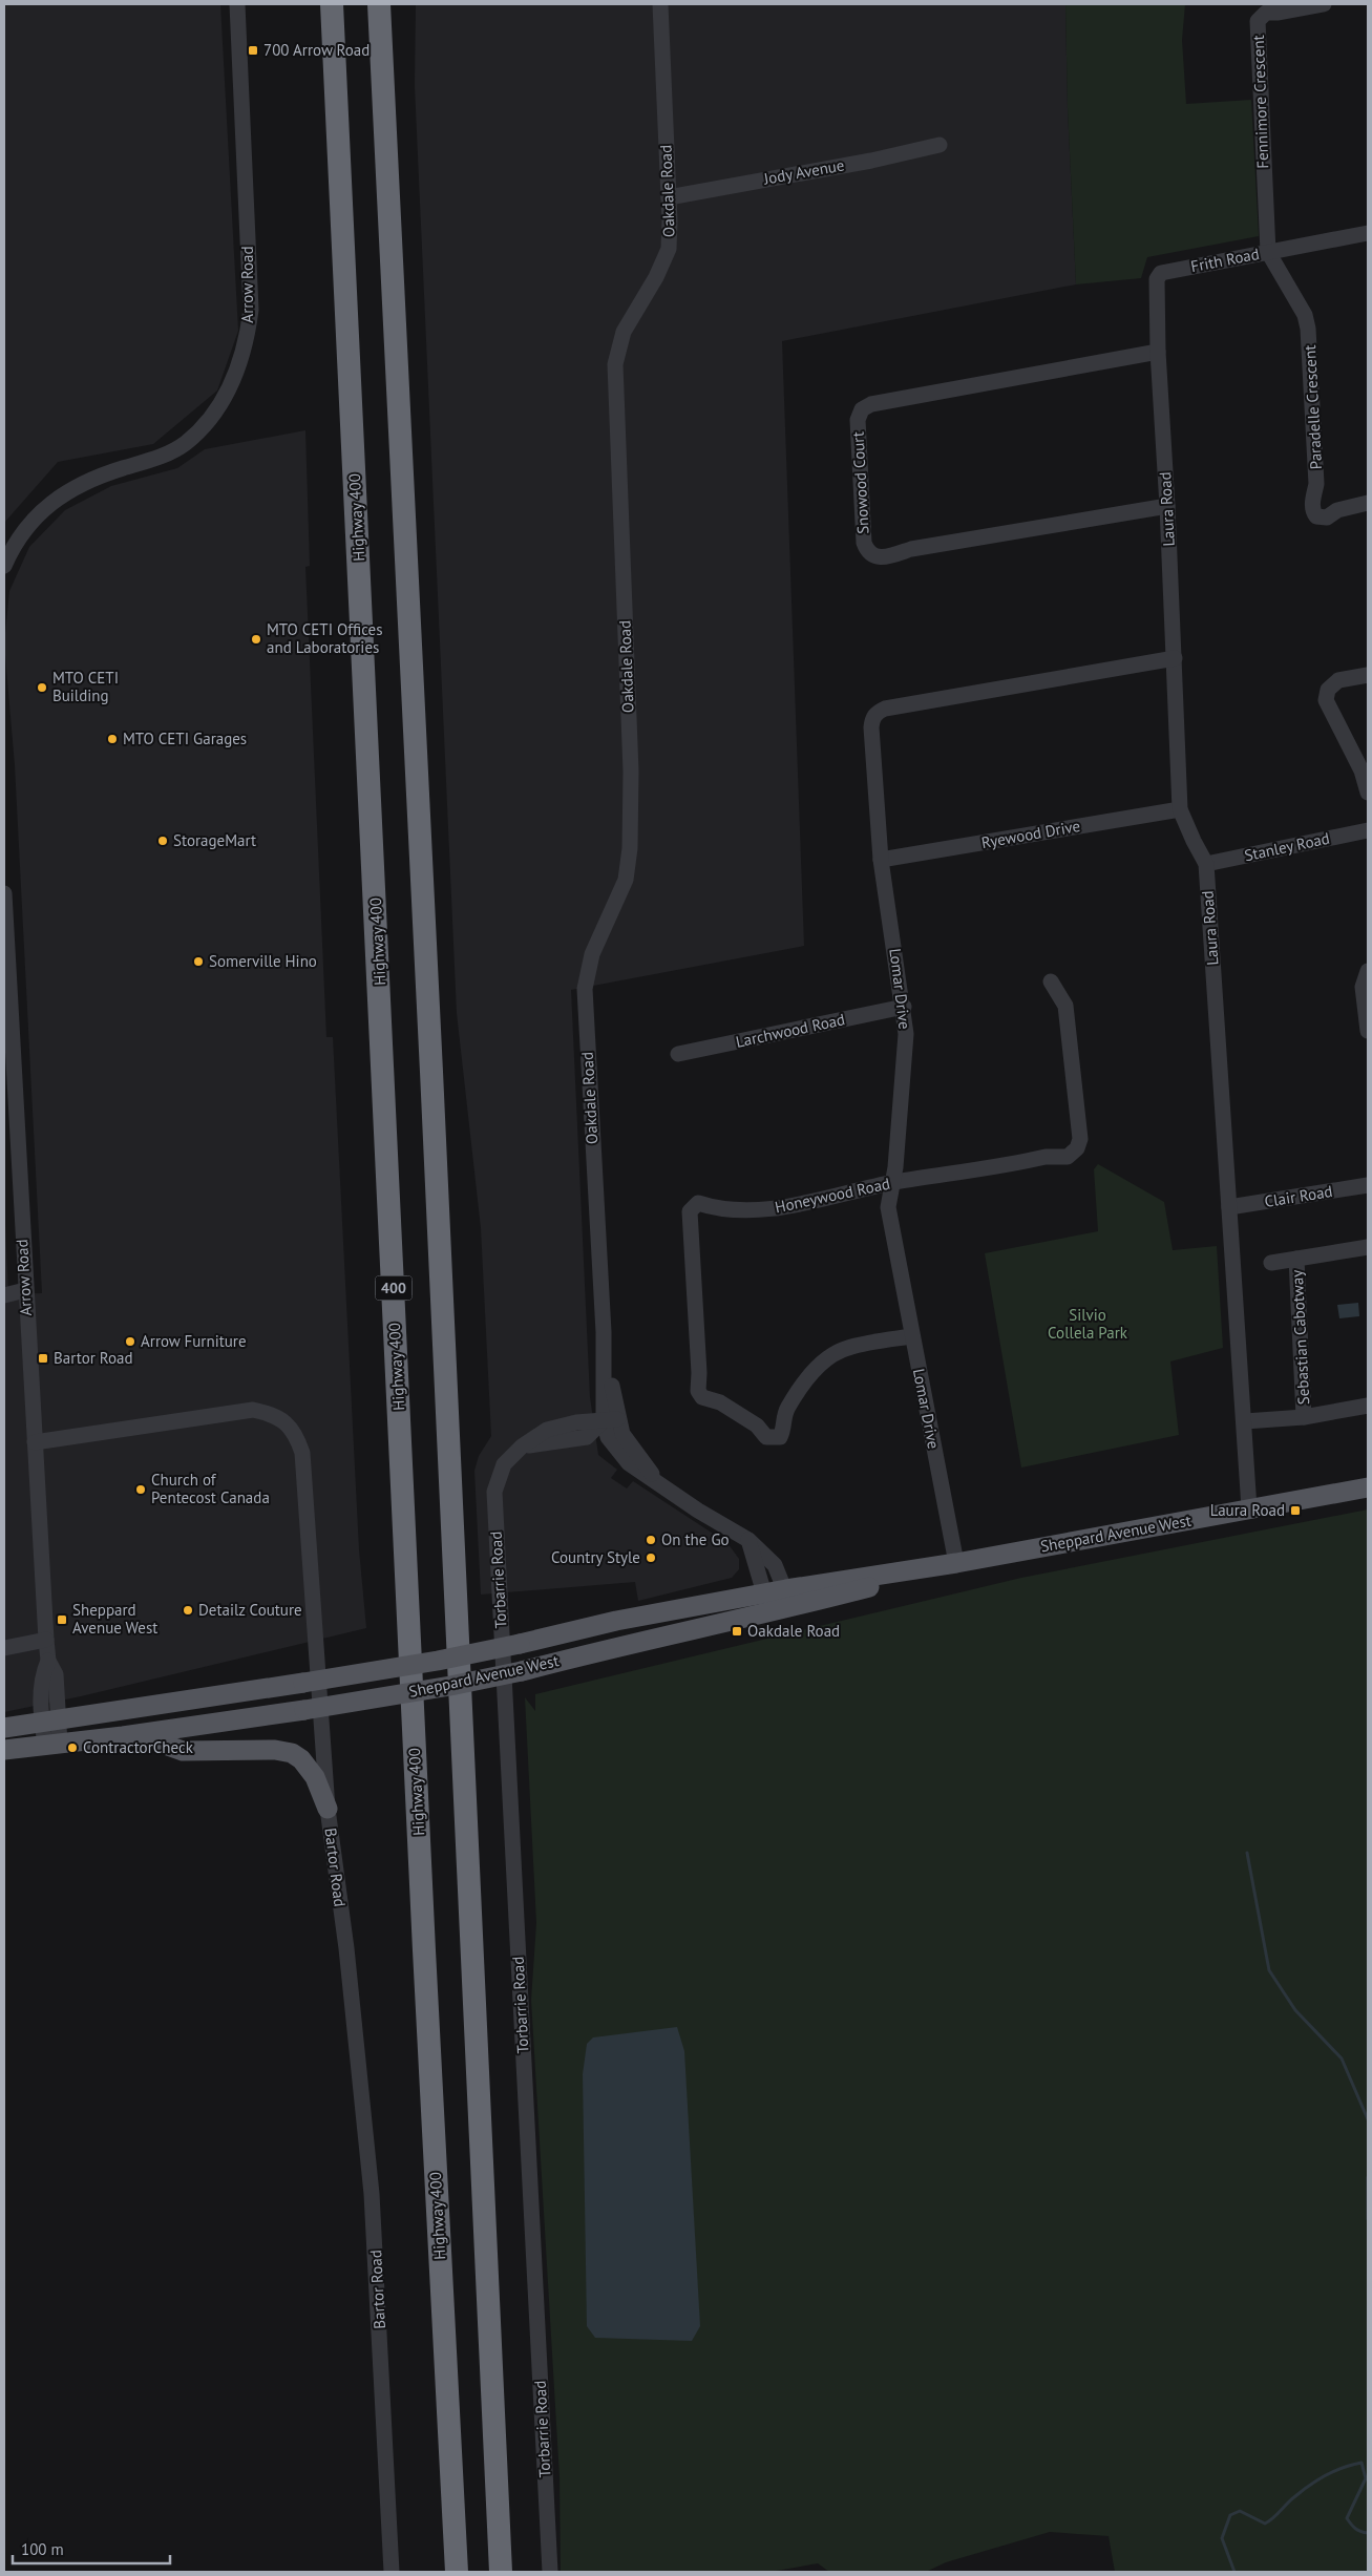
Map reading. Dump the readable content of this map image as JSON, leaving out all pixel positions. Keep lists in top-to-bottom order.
{
  "streets": {
    "highway": ["Highway 400", "400"],
    "main road": ["Sheppard Avenue West"],
    "street": [
      "Fennimore Crescent",
      "Jody Avenue",
      "Oakdale Road",
      "Frith Road",
      "Arrow Road",
      "Paradelle Crescent",
      "Snowood Court",
      "Laura Road",
      "Ryewood Drive",
      "Stanley Road",
      "Lomar Drive",
      "Larchwood Road",
      "Honeywood Road",
      "Clair Road",
      "Sebastian Cabotway",
      "Torbarrie Road",
      "Bartor Road"
    ]
  },
  "crossings": [
    ["Fennimore Crescent", "Frith Road"],
    ["Fennimore Crescent", "Paradelle Crescent"],
    ["Jody Avenue", "Oakdale Road"],
    ["Oakdale Road", "Sheppard Avenue West"],
    ["Oakdale Road", "Torbarrie Road"],
    ["Frith Road", "Paradelle Crescent"],
    ["Frith Road", "Snowood Court"],
    ["Frith Road", "Laura Road"],
    ["Arrow Road", "Sheppard Avenue West"],
    ["Arrow Road", "Bartor Road"],
    ["Snowood Court", "Laura Road"],
    ["Laura Road", "Ryewood Drive"],
    ["Laura Road", "Stanley Road"],
    ["Laura Road", "Lomar Drive"],
    ["Laura Road", "Clair Road"],
    ["Laura Road", "Sheppard Avenue West"],
    ["Ryewood Drive", "Lomar Drive"],
    ["Lomar Drive", "Larchwood Road"],
    ["Lomar Drive", "Honeywood Road"],
    ["Lomar Drive", "Sheppard Avenue West"]
  ],
  "parks": ["Silvio Collela Park"],
  "places": {
    "transit": [
      "700 Arrow Road",
      "Bartor Road",
      "Laura Road",
      "Sheppard Avenue West",
      "Oakdale Road"
    ],
    "other": [
      "MTO CETI Offices and Laboratories",
      "MTO CETI Building",
      "MTO CETI Garages",
      "StorageMart",
      "Somerville Hino",
      "Arrow Furniture",
      "Church of Pentecost Canada",
      "On the Go",
      "Country Style",
      "Detailz Couture",
      "ContractorCheck"
    ]
  },
  "scale_bar": "100 m"
}
